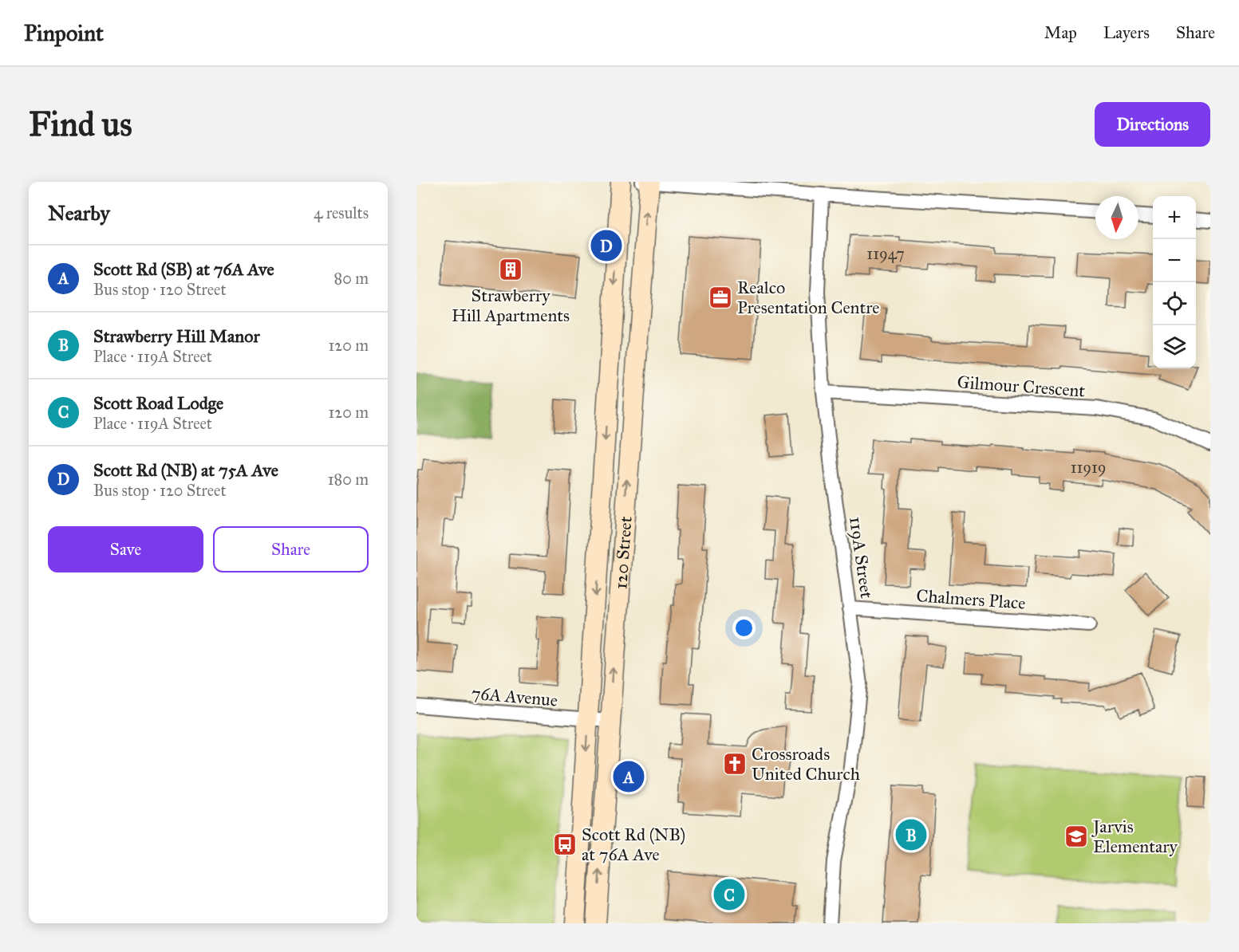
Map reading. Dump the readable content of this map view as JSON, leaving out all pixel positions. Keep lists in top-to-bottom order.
{
  "streets": {
    "main road": ["120 Street"],
    "street": [
      "Gilmour Crescent",
      "119A Street",
      "Chalmers Place",
      "76A Avenue"
    ]
  },
  "crossings": [
    ["Gilmour Crescent", "119A Street"],
    ["120 Street", "76A Avenue"],
    ["119A Street", "Chalmers Place"]
  ],
  "places": {
    "building": ["Strawberry Hill Apartments"],
    "office": ["Realco Presentation Centre"],
    "church": ["Crossroads United Church"],
    "school or university": ["Jarvis Elementary"],
    "bus stop": ["Scott Rd (NB) at 76A Ave"]
  },
  "house_numbers": ["11947", "11919"],
  "north": "bottom",
  "page": {
    "header": "Pinpoint",
    "nav": ["Map", "Layers", "Share"],
    "buttons": [
      "Directions",
      ["Save", "Share"]
    ],
    "title": "Find us",
    "heading": ["Nearby", "4 results"],
    "map_buttons": ["+", "−"],
    "pins": [
      "D",
      "A",
      "B",
      "C"
    ],
    "list": [
      {
        "mark": "A",
        "name": "Scott Rd (SB) at 76A Ave",
        "note": "Bus stop · 120 Street",
        "value": "80 m"
      },
      {
        "mark": "B",
        "name": "Strawberry Hill Manor",
        "note": "Place · 119A Street",
        "value": "120 m"
      },
      {
        "mark": "C",
        "name": "Scott Road Lodge",
        "note": "Place · 119A Street",
        "value": "120 m"
      },
      {
        "mark": "D",
        "name": "Scott Rd (NB) at 75A Ave",
        "note": "Bus stop · 120 Street",
        "value": "180 m"
      }
    ]
  }
}
